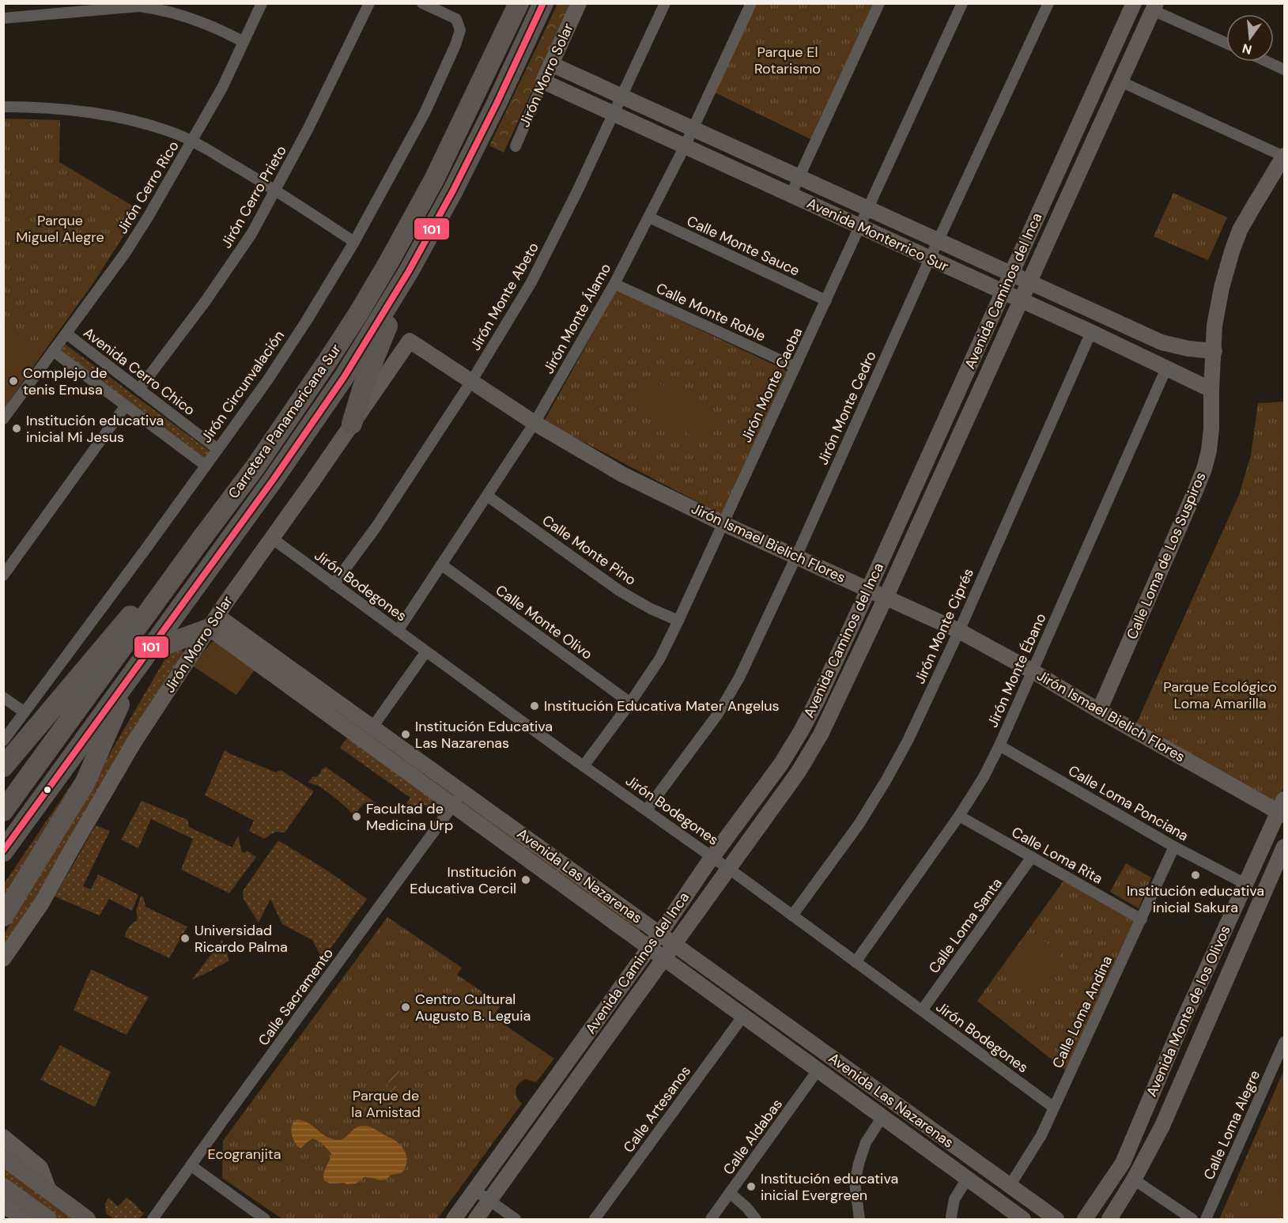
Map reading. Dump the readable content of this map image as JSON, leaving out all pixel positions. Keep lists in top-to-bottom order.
{
  "streets": {
    "highway": ["Carretera Panamericana Sur"],
    "street": [
      "Jirón Morro Solar",
      "Jirón Cerro Rico",
      "Jirón Cerro Prieto",
      "Avenida Monterrico Sur",
      "Calle Monte Sauce",
      "Avenida Caminos del Inca",
      "Jirón Monte Abeto",
      "Calle Monte Roble",
      "Jirón Monte Álamo",
      "Avenida Cerro Chico",
      "Jirón Monte Caoba",
      "Jirón Circunvalación",
      "Jirón Monte Cedro",
      "Jirón Ismael Bielich Flores",
      "Calle Monte Pino",
      "Calle Loma de Los Suspiros",
      "Jirón Bodegones",
      "Calle Monte Olivo",
      "Jirón Monte Ciprés",
      "Jirón Monte Ébano",
      "Calle Loma Ponciana",
      "Calle Loma Rita",
      "Avenida Las Nazarenas",
      "Calle Loma Santa",
      "Calle Sacramento",
      "Avenida Monte de los Olivos",
      "Calle Loma Andina",
      "Calle Artesanos",
      "Calle Loma Alegre",
      "Calle Aldabas"
    ]
  },
  "crossings": [
    ["Jirón Morro Solar", "Avenida Monterrico Sur"],
    ["Jirón Morro Solar", "Jirón Ismael Bielich Flores"],
    ["Jirón Morro Solar", "Jirón Bodegones"],
    ["Jirón Morro Solar", "Avenida Las Nazarenas"],
    ["Jirón Cerro Rico", "Avenida Cerro Chico"],
    ["Jirón Cerro Prieto", "Avenida Cerro Chico"],
    ["Avenida Monterrico Sur", "Avenida Caminos del Inca"],
    ["Avenida Monterrico Sur", "Jirón Monte Abeto"],
    ["Avenida Monterrico Sur", "Jirón Monte Álamo"],
    ["Avenida Monterrico Sur", "Jirón Monte Caoba"],
    ["Avenida Monterrico Sur", "Jirón Monte Cedro"],
    ["Avenida Monterrico Sur", "Calle Loma de Los Suspiros"],
    ["Avenida Monterrico Sur", "Jirón Monte Ciprés"],
    ["Avenida Monterrico Sur", "Jirón Monte Ébano"],
    ["Calle Monte Sauce", "Jirón Monte Álamo"],
    ["Calle Monte Sauce", "Jirón Monte Caoba"],
    ["Avenida Caminos del Inca", "Jirón Ismael Bielich Flores"],
    ["Avenida Caminos del Inca", "Jirón Bodegones"],
    ["Avenida Caminos del Inca", "Avenida Las Nazarenas"],
    ["Jirón Monte Abeto", "Jirón Ismael Bielich Flores"],
    ["Jirón Monte Abeto", "Jirón Bodegones"],
    ["Calle Monte Roble", "Jirón Monte Álamo"],
    ["Calle Monte Roble", "Jirón Monte Caoba"],
    ["Jirón Monte Álamo", "Jirón Ismael Bielich Flores"],
    ["Jirón Monte Álamo", "Calle Monte Pino"],
    ["Jirón Monte Álamo", "Jirón Bodegones"],
    ["Jirón Monte Álamo", "Calle Monte Olivo"],
    ["Avenida Cerro Chico", "Jirón Circunvalación"],
    ["Jirón Monte Caoba", "Jirón Ismael Bielich Flores"],
    ["Jirón Monte Caoba", "Calle Monte Pino"],
    ["Jirón Monte Caoba", "Jirón Bodegones"],
    ["Jirón Monte Caoba", "Calle Monte Olivo"],
    ["Jirón Monte Cedro", "Jirón Ismael Bielich Flores"],
    ["Jirón Monte Cedro", "Jirón Bodegones"],
    ["Jirón Ismael Bielich Flores", "Calle Loma de Los Suspiros"],
    ["Jirón Ismael Bielich Flores", "Jirón Monte Ciprés"],
    ["Jirón Ismael Bielich Flores", "Jirón Monte Ébano"],
    ["Jirón Ismael Bielich Flores", "Avenida Monte de los Olivos"],
    ["Jirón Bodegones", "Jirón Monte Ciprés"],
    ["Jirón Bodegones", "Jirón Monte Ébano"],
    ["Jirón Bodegones", "Calle Loma Santa"],
    ["Jirón Bodegones", "Calle Loma Andina"],
    ["Jirón Monte Ébano", "Calle Loma Ponciana"],
    ["Jirón Monte Ébano", "Calle Loma Rita"],
    ["Calle Loma Ponciana", "Avenida Monte de los Olivos"],
    ["Calle Loma Ponciana", "Calle Loma Andina"],
    ["Calle Loma Rita", "Calle Loma Santa"],
    ["Calle Loma Rita", "Calle Loma Andina"],
    ["Avenida Las Nazarenas", "Calle Sacramento"],
    ["Avenida Las Nazarenas", "Calle Loma Andina"],
    ["Avenida Las Nazarenas", "Calle Artesanos"],
    ["Avenida Las Nazarenas", "Calle Aldabas"]
  ],
  "parks": [
    "Parque El Rotarismo",
    "Parque Miguel Alegre",
    "Parque Ecológico Loma Amarilla",
    "Parque de la Amistad",
    "Ecogranjita"
  ],
  "places": [
    "Complejo de tenis Emusa",
    "Institución educativa inicial Mi Jesus",
    "Institución Educativa Mater Angelus",
    "Institución Educativa Las Nazarenas",
    "Facultad de Medicina Urp",
    "Institución educativa inicial Sakura",
    "Institución Educativa Cercil",
    "Universidad Ricardo Palma",
    "Centro Cultural Augusto B. Leguia",
    "Institución educativa inicial Evergreen"
  ],
  "lines": ["transit line 101"],
  "north": "bottom"
}
